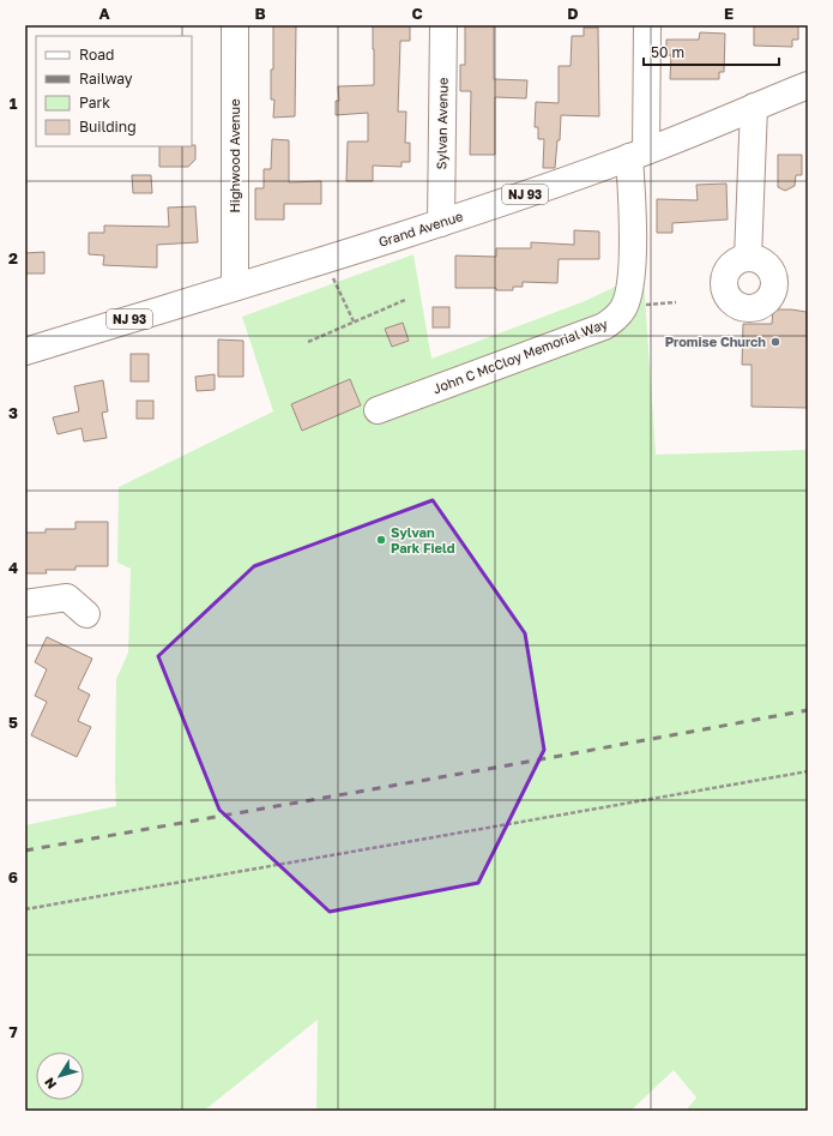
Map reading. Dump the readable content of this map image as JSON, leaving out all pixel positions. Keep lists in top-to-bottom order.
{
  "streets": {
    "main road": [
      "Sylvan Avenue",
      "Highwood Avenue",
      "NJ 93",
      "Grand Avenue",
      "John C McCloy Memorial Way"
    ]
  },
  "crossings": [
    ["Sylvan Avenue", "Grand Avenue"],
    ["Highwood Avenue", "Grand Avenue"],
    ["Grand Avenue", "John C McCloy Memorial Way"]
  ],
  "places": ["Promise Church", "Sylvan Park Field"],
  "legend": [
    "Road",
    "Railway",
    "Park",
    "Building"
  ],
  "scale_bar": "50 m",
  "north": "bottom left",
  "grid": {
    "columns": [
      "A",
      "B",
      "C",
      "D",
      "E"
    ],
    "rows": [
      "1",
      "2",
      "3",
      "4",
      "5",
      "6",
      "7"
    ]
  }
}
